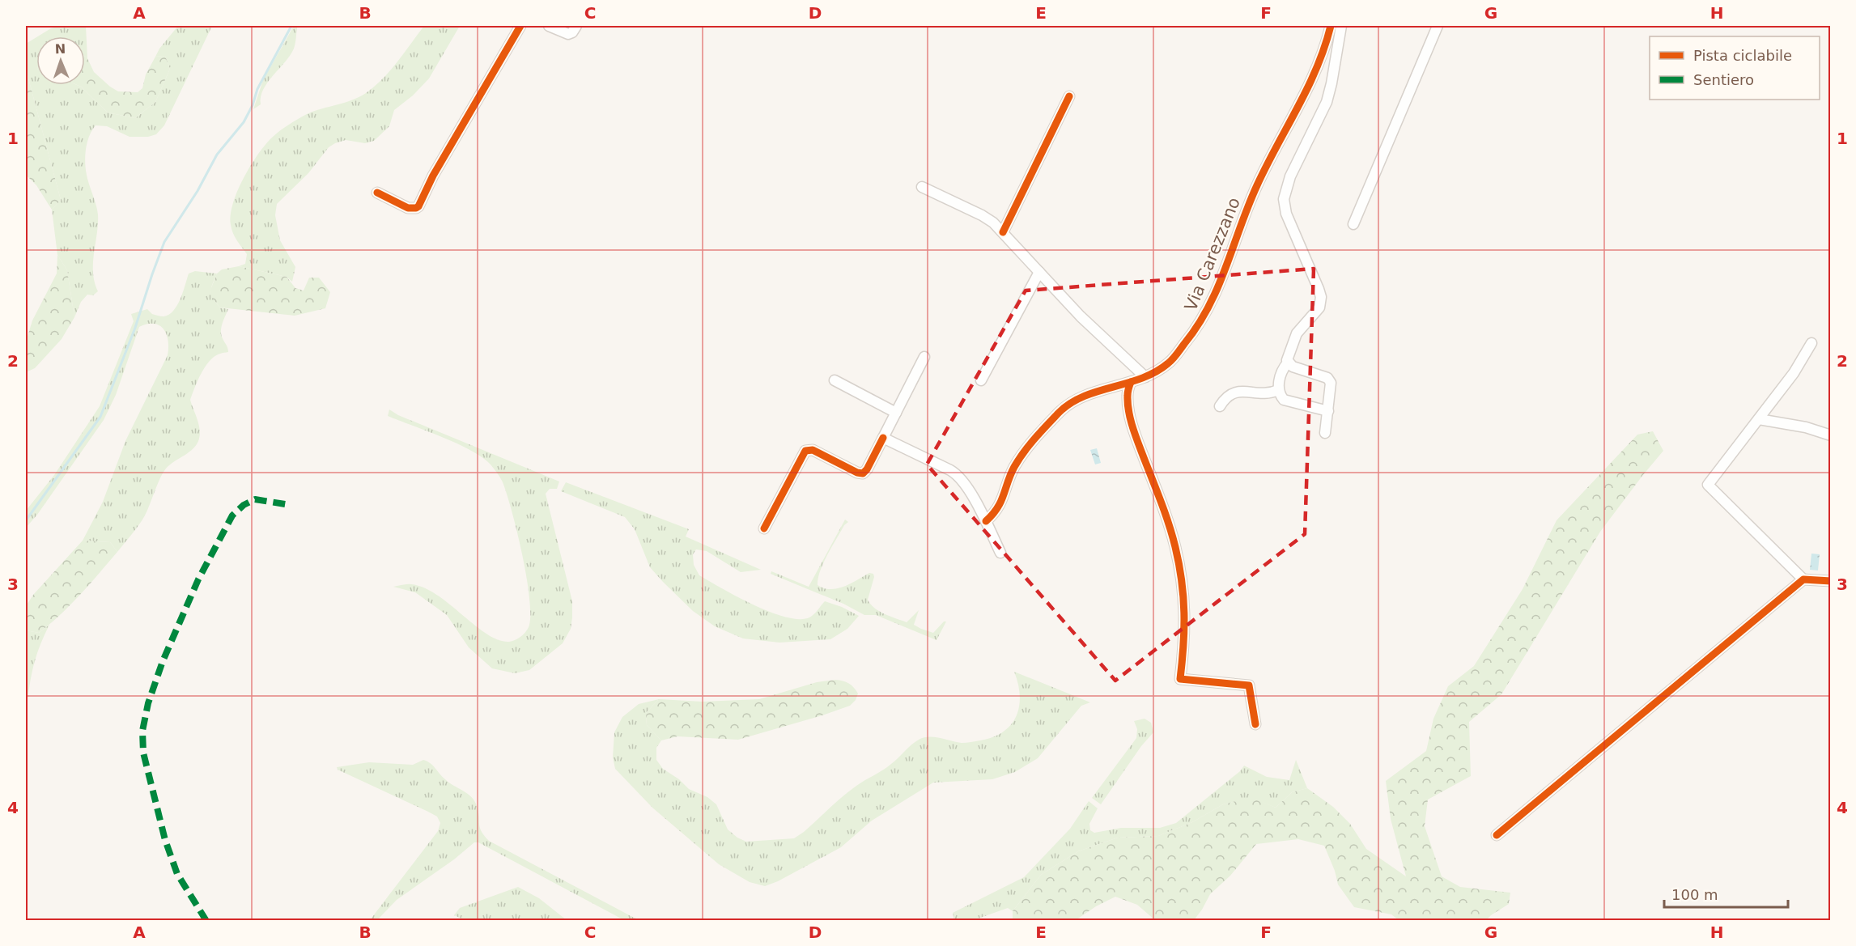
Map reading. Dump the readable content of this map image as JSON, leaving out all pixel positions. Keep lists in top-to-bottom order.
{
  "streets": {
    "street": ["Via Carezzano"]
  },
  "legend": ["Pista ciclabile", "Sentiero"],
  "scale_bar": "100 m",
  "north": "top",
  "grid": {
    "columns": [
      "A",
      "B",
      "C",
      "D",
      "E",
      "F",
      "G",
      "H"
    ],
    "rows": [
      "1",
      "2",
      "3",
      "4"
    ]
  }
}
